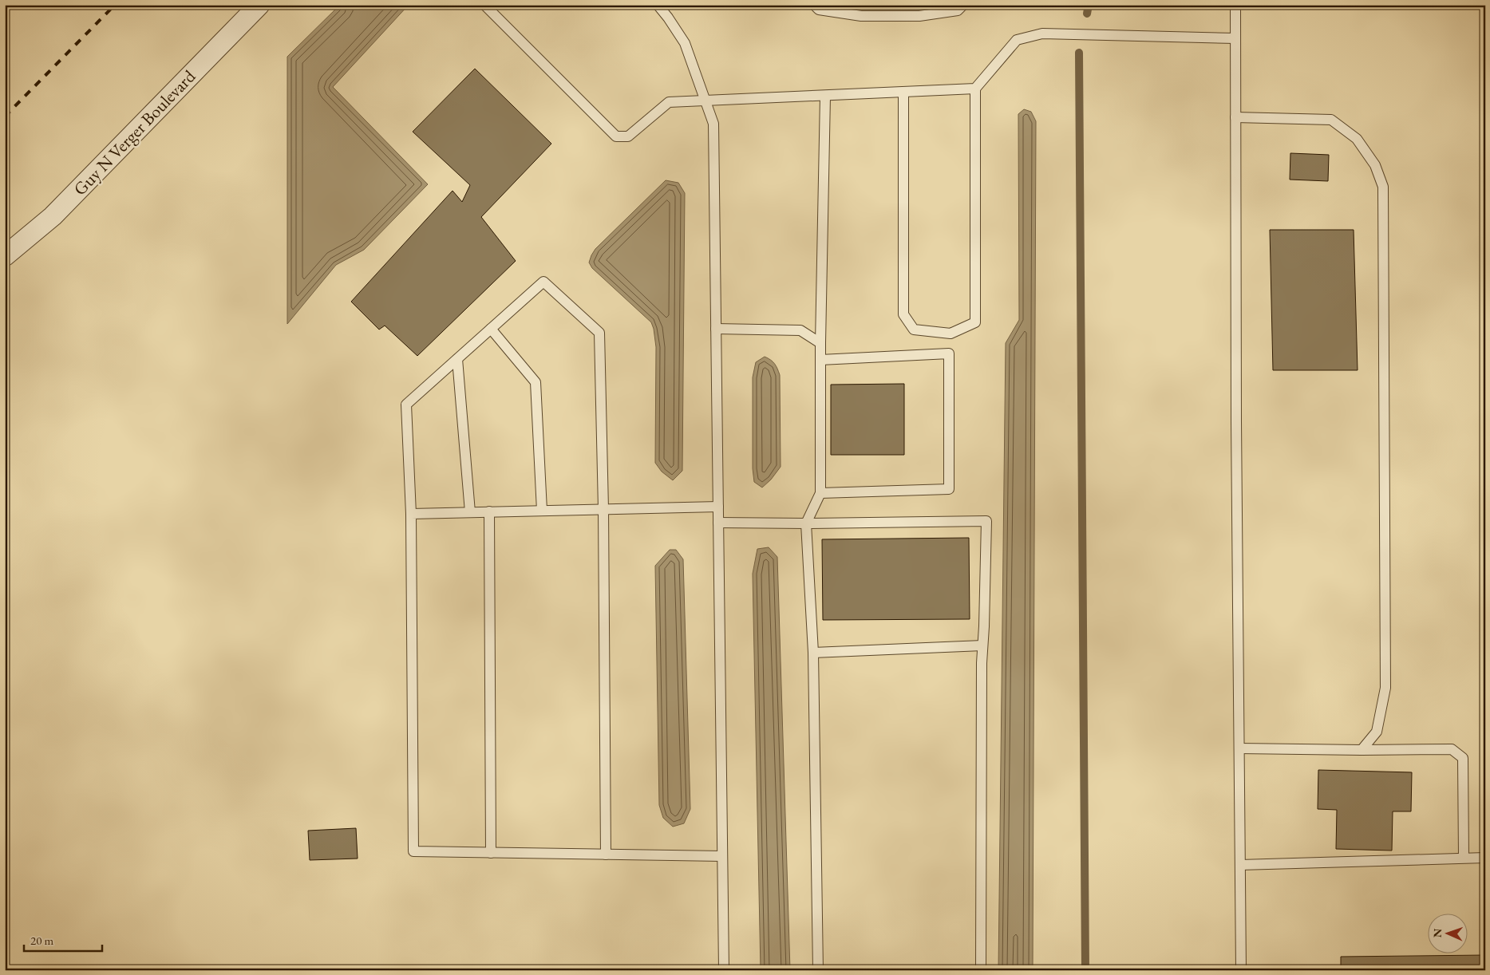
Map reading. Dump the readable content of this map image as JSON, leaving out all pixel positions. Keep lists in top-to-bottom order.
{
  "streets": {
    "street": ["Guy N Verger Boulevard"]
  },
  "scale_bar": "20 m",
  "north": "left"
}
